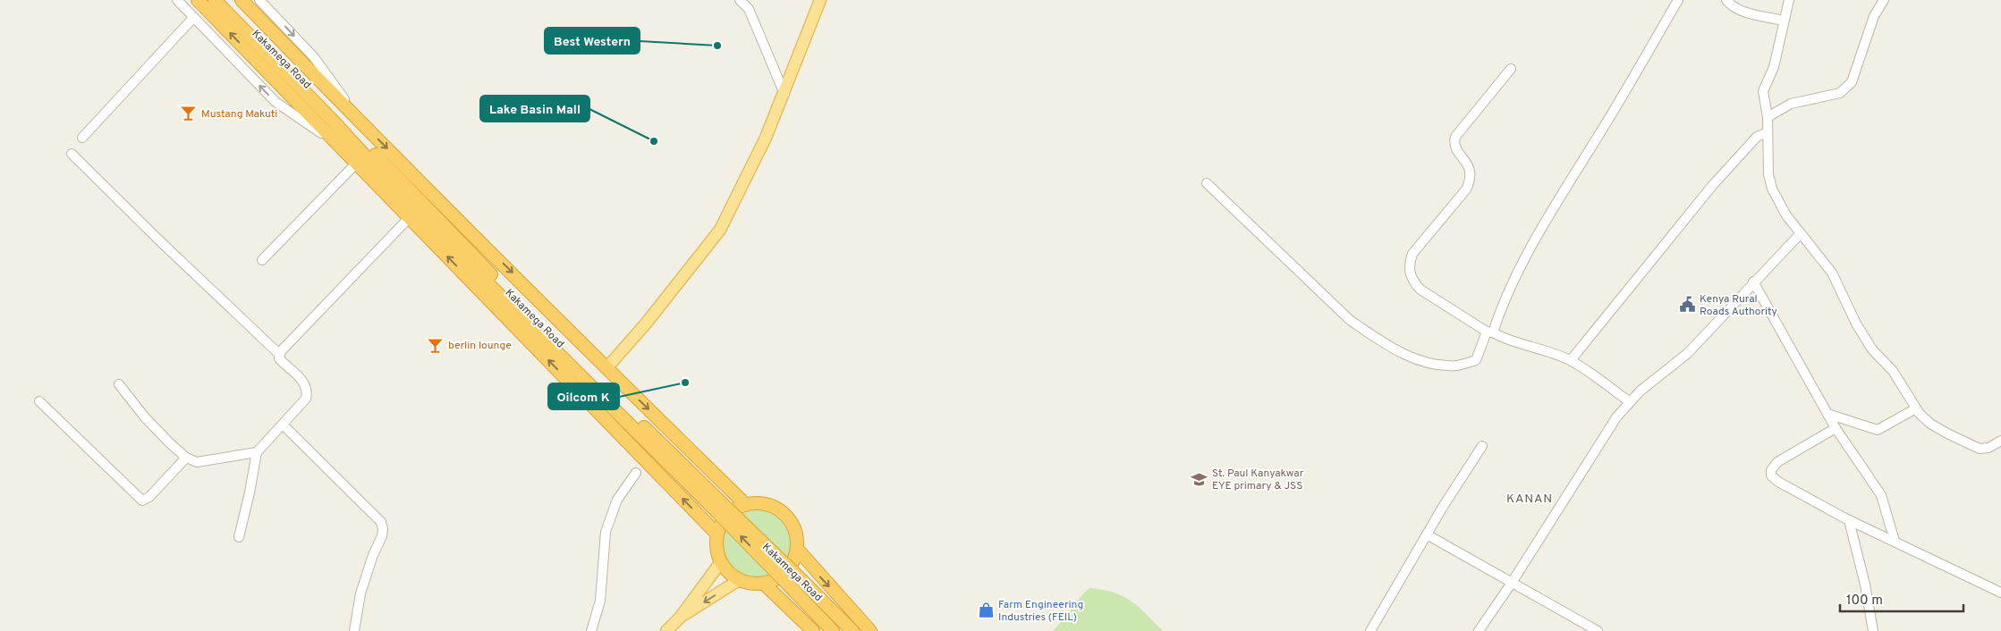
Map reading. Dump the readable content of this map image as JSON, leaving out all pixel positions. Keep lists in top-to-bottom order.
{
  "streets": {
    "highway": ["Kakamega Road"]
  },
  "districts": ["KANAN"],
  "places": {
    "other": ["Best Western", "Lake Basin Mall", "Oilcom K"],
    "bar": ["Mustang Makuti", "berlin lounge"],
    "public building": ["Kenya Rural Roads Authority"],
    "school or university": ["St. Paul Kanyakwar EYE primary & JSS"],
    "shop": ["Farm Engineering Industries (FEIL)"]
  },
  "scale_bar": "100 m"
}
